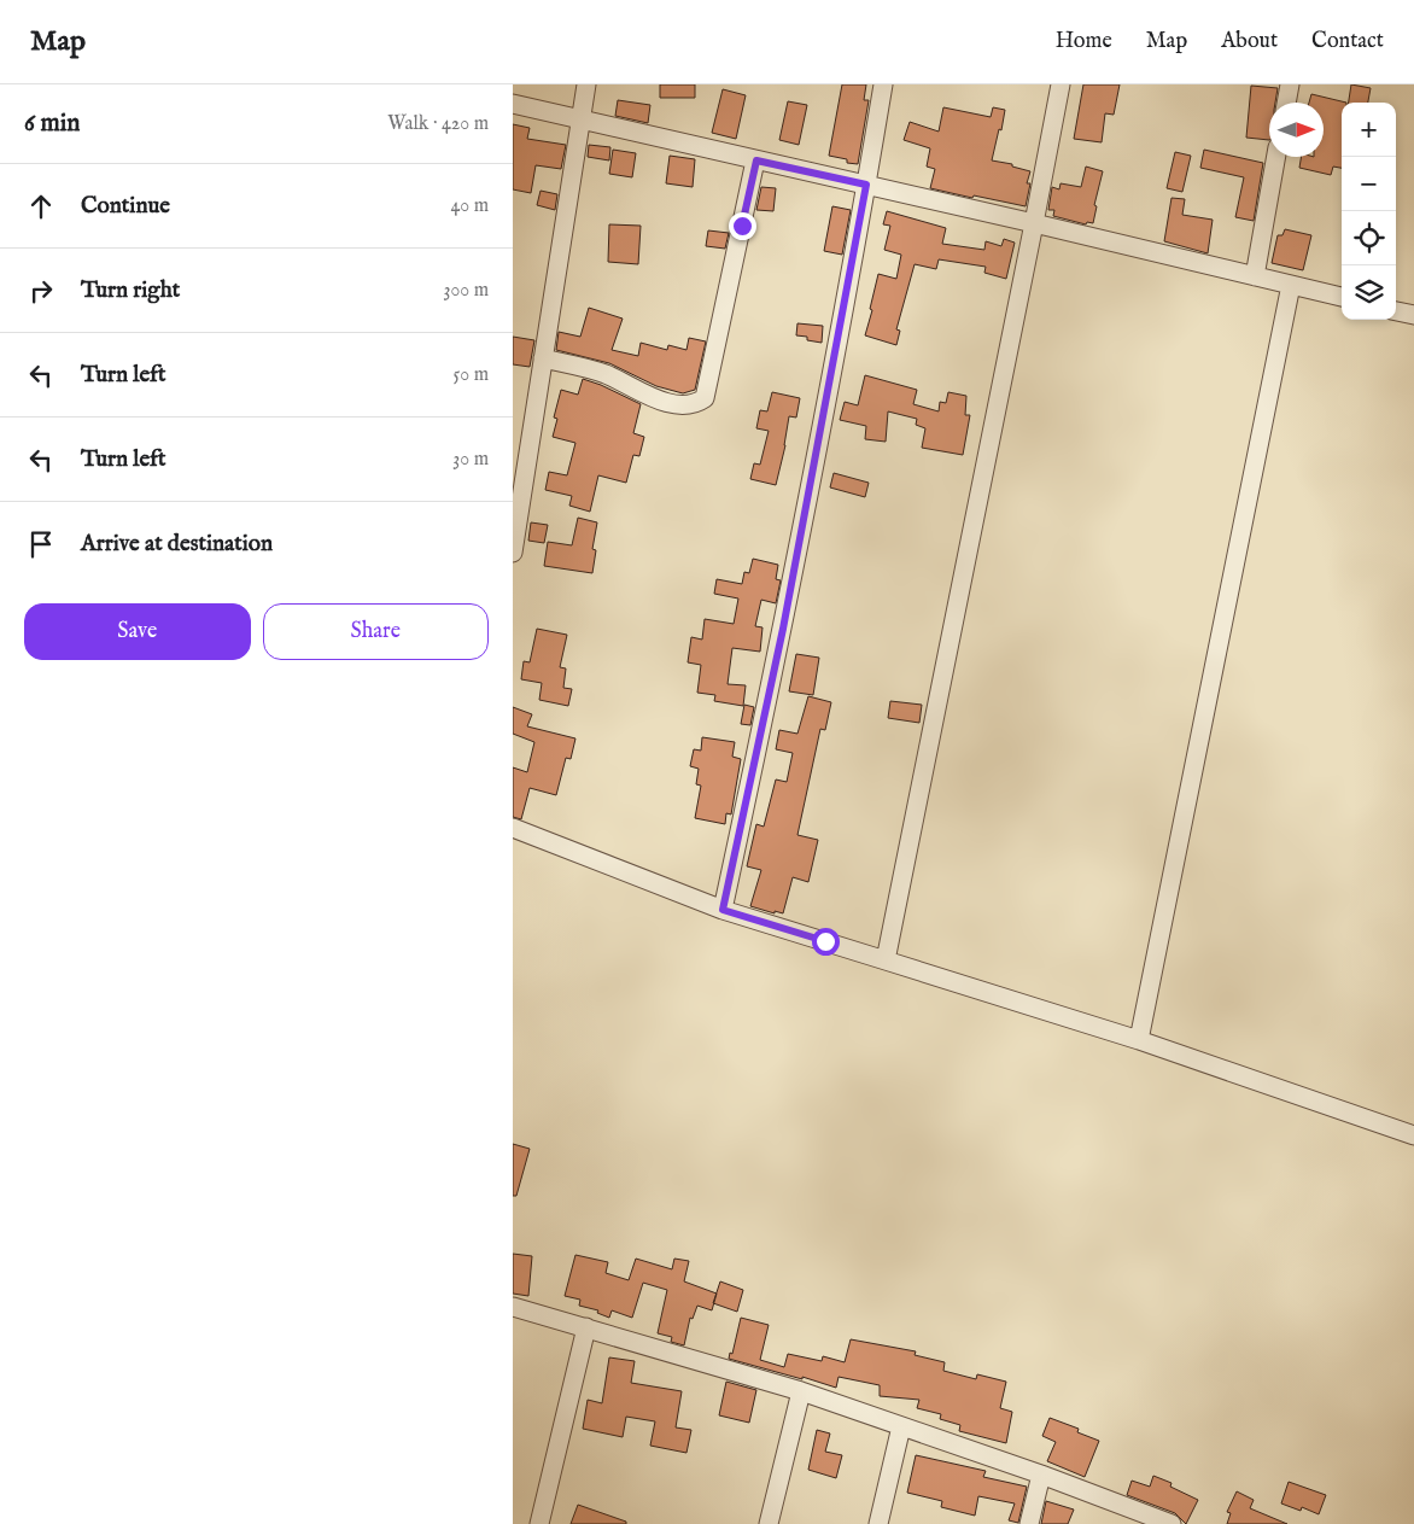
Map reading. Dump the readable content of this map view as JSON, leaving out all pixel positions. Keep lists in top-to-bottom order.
{
  "north": "right",
  "page": {
    "header": "Map",
    "nav": [
      "Home",
      "Map",
      "About",
      "Contact"
    ],
    "heading": ["6 min", "Walk · 420 m"],
    "map_buttons": ["+", "−"],
    "list": [
      ["Continue", "40 m"],
      ["Turn right", "300 m"],
      ["Turn left", "50 m"],
      ["Turn left", "30 m"],
      "Arrive at destination"
    ],
    "buttons": ["Save", "Share"]
  }
}
